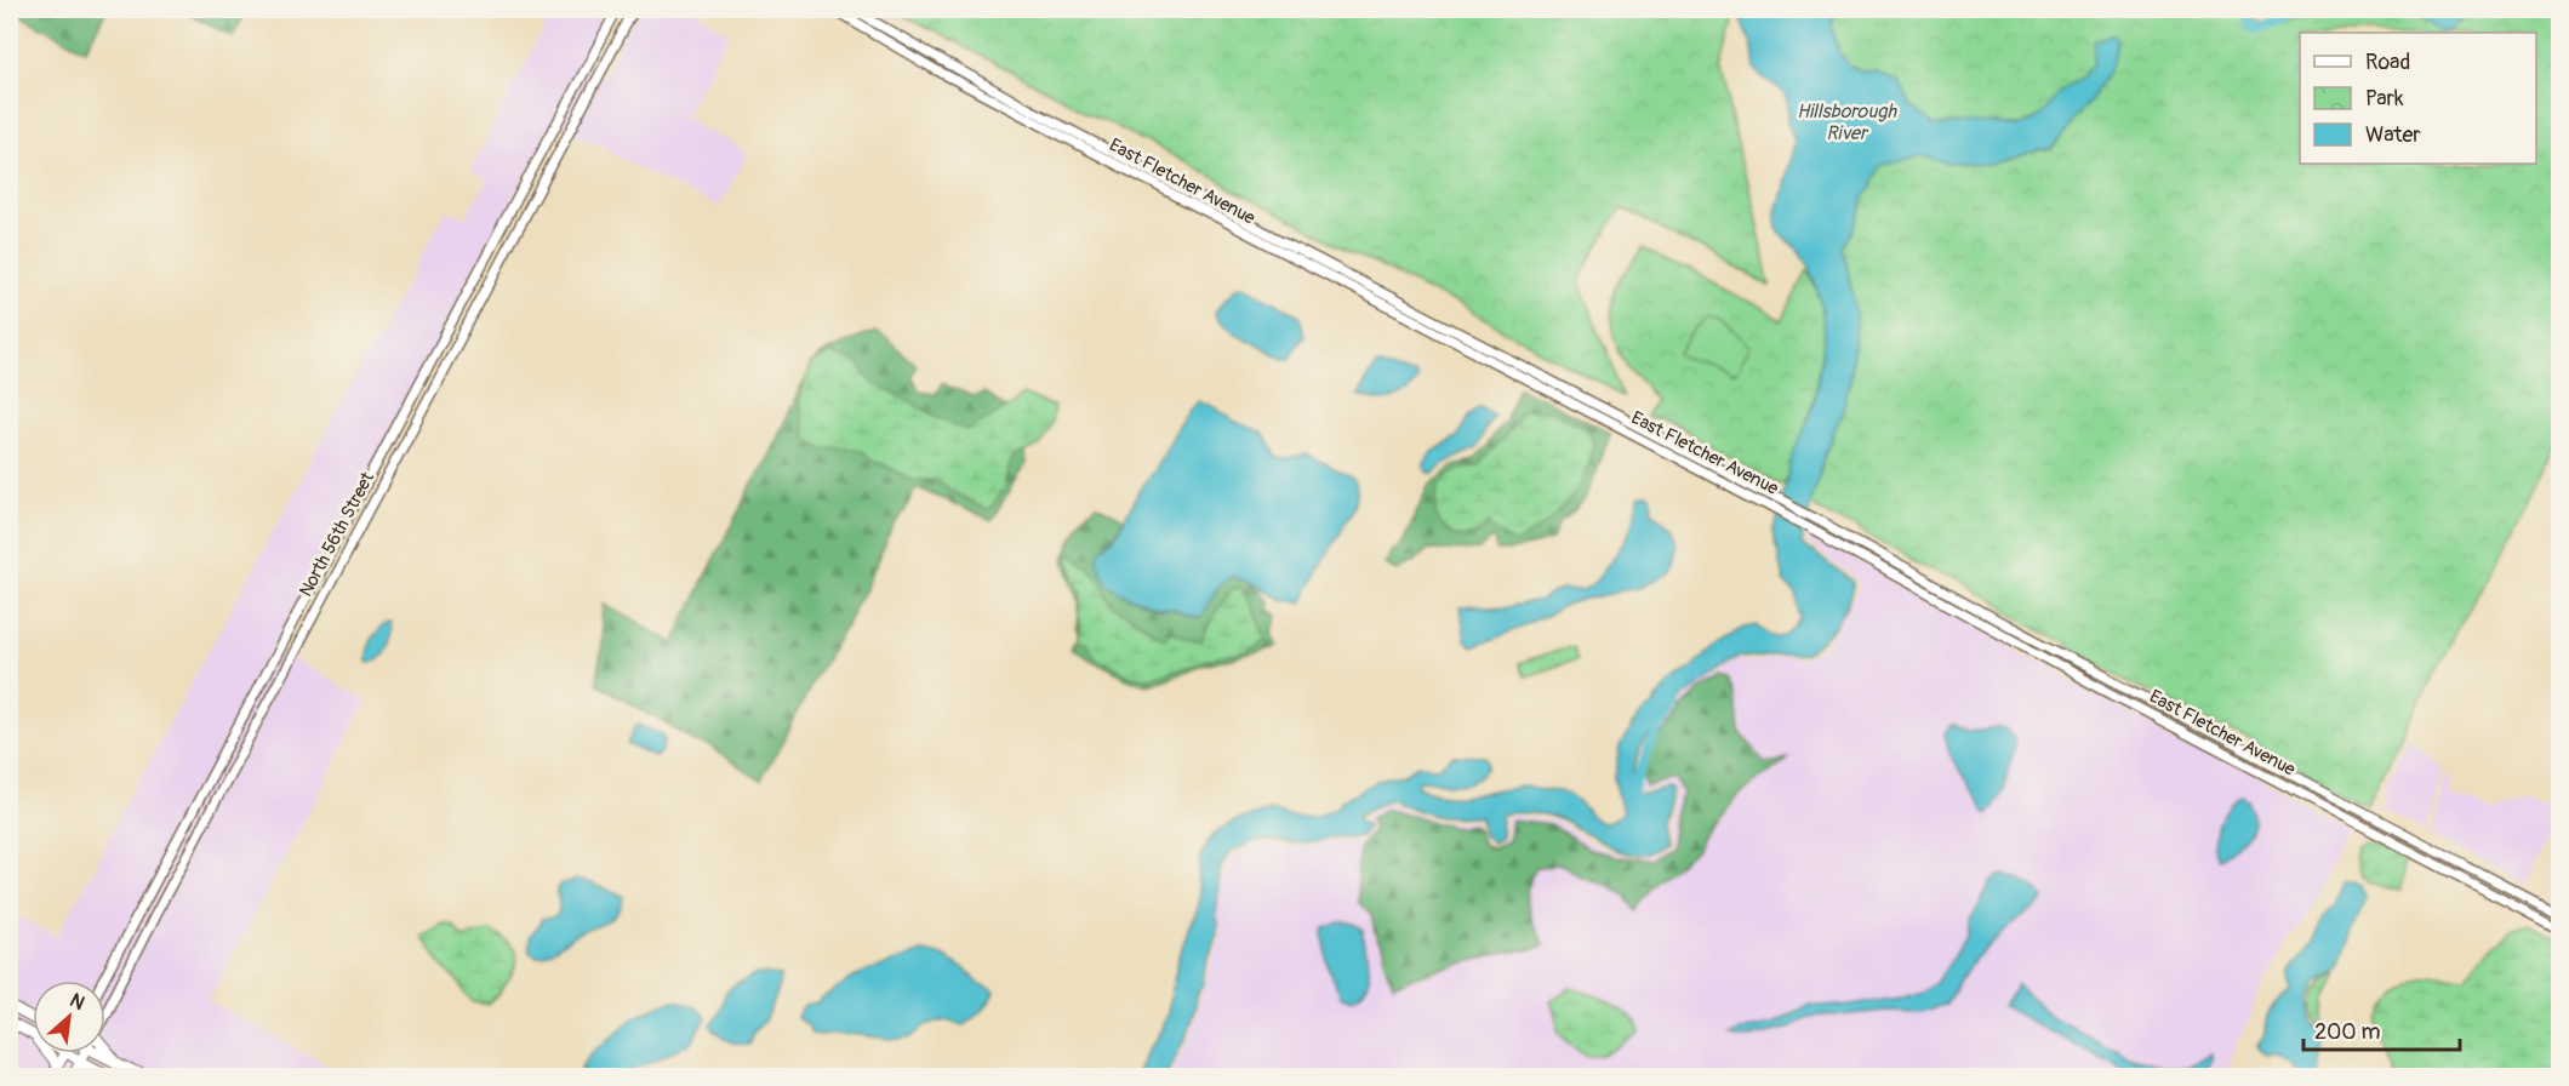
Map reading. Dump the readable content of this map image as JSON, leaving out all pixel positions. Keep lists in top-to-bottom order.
{
  "streets": {
    "main road": ["East Fletcher Avenue", "North 56th Street"]
  },
  "water": ["Hillsborough River"],
  "legend": ["Road", "Park", "Water"],
  "scale_bar": "200 m",
  "north": "top right"
}
